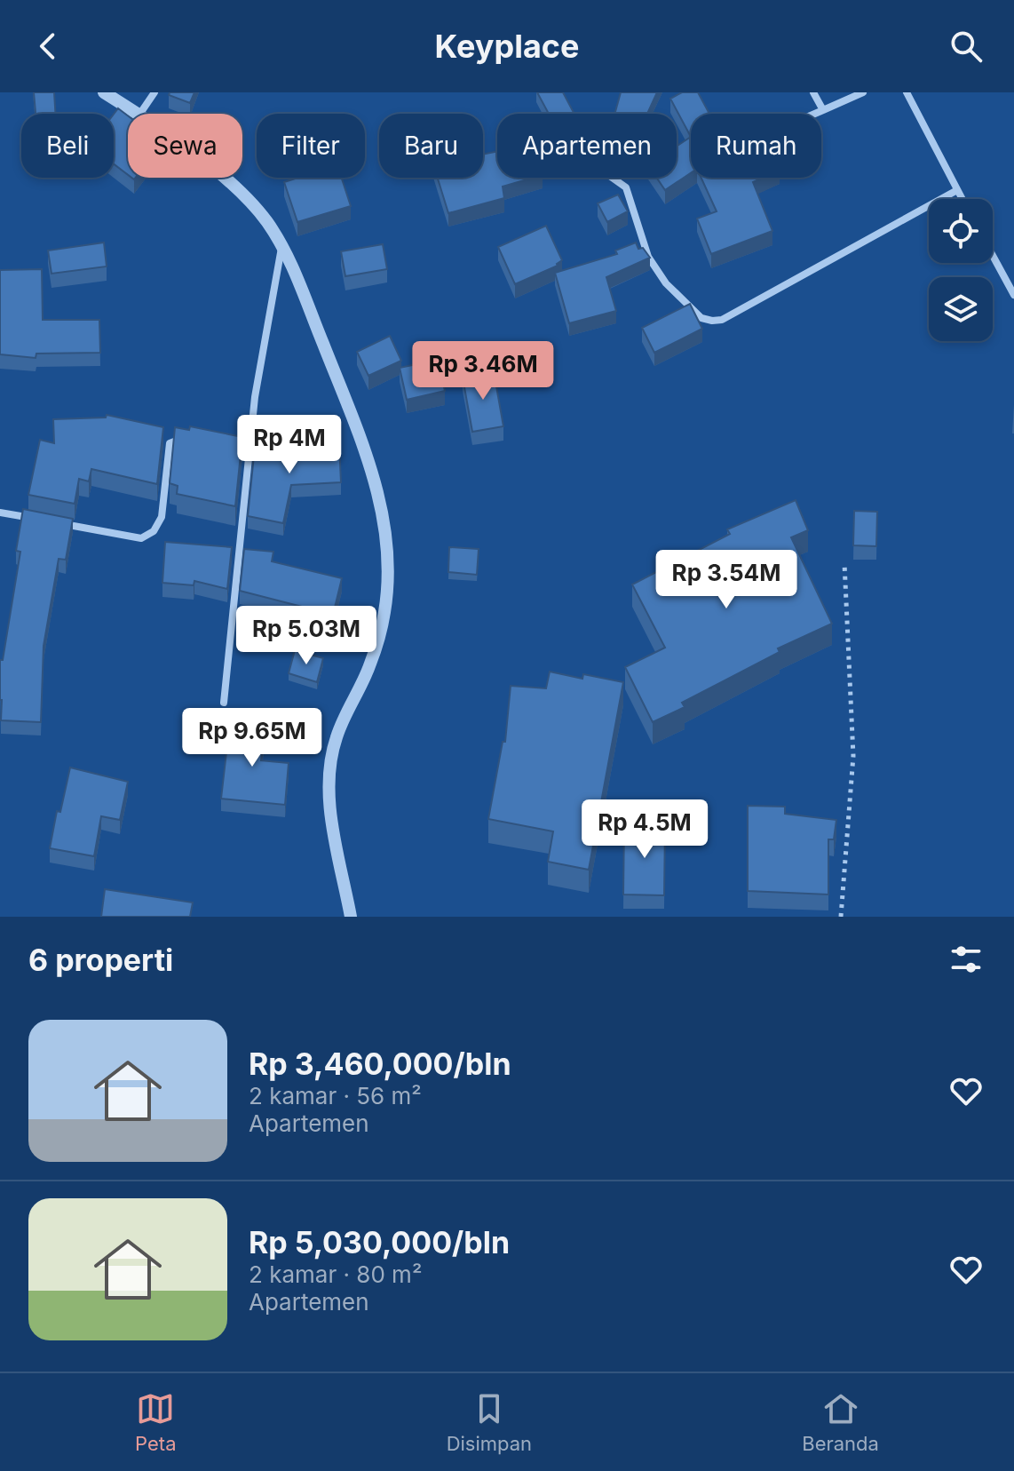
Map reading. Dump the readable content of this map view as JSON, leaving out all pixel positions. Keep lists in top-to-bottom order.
{
  "page": {
    "header": "Keyplace",
    "chip": [
      "Beli",
      "Sewa",
      "Filter",
      "Baru",
      "Apartemen",
      "Rumah"
    ],
    "price": [
      "Rp 3.46M",
      "Rp 4M",
      "Rp 3.54M",
      "Rp 5.03M",
      "Rp 9.65M",
      "Rp 4.5M"
    ],
    "heading": "6 properti",
    "list": [
      {
        "name": "Rp 3,460,000/bln",
        "note": "2 kamar · 56 m² · Apartemen"
      },
      {
        "name": "Rp 5,030,000/bln",
        "note": "2 kamar · 80 m² · Apartemen"
      }
    ],
    "tabs": ["Peta", "Disimpan", "Beranda"]
  }
}
